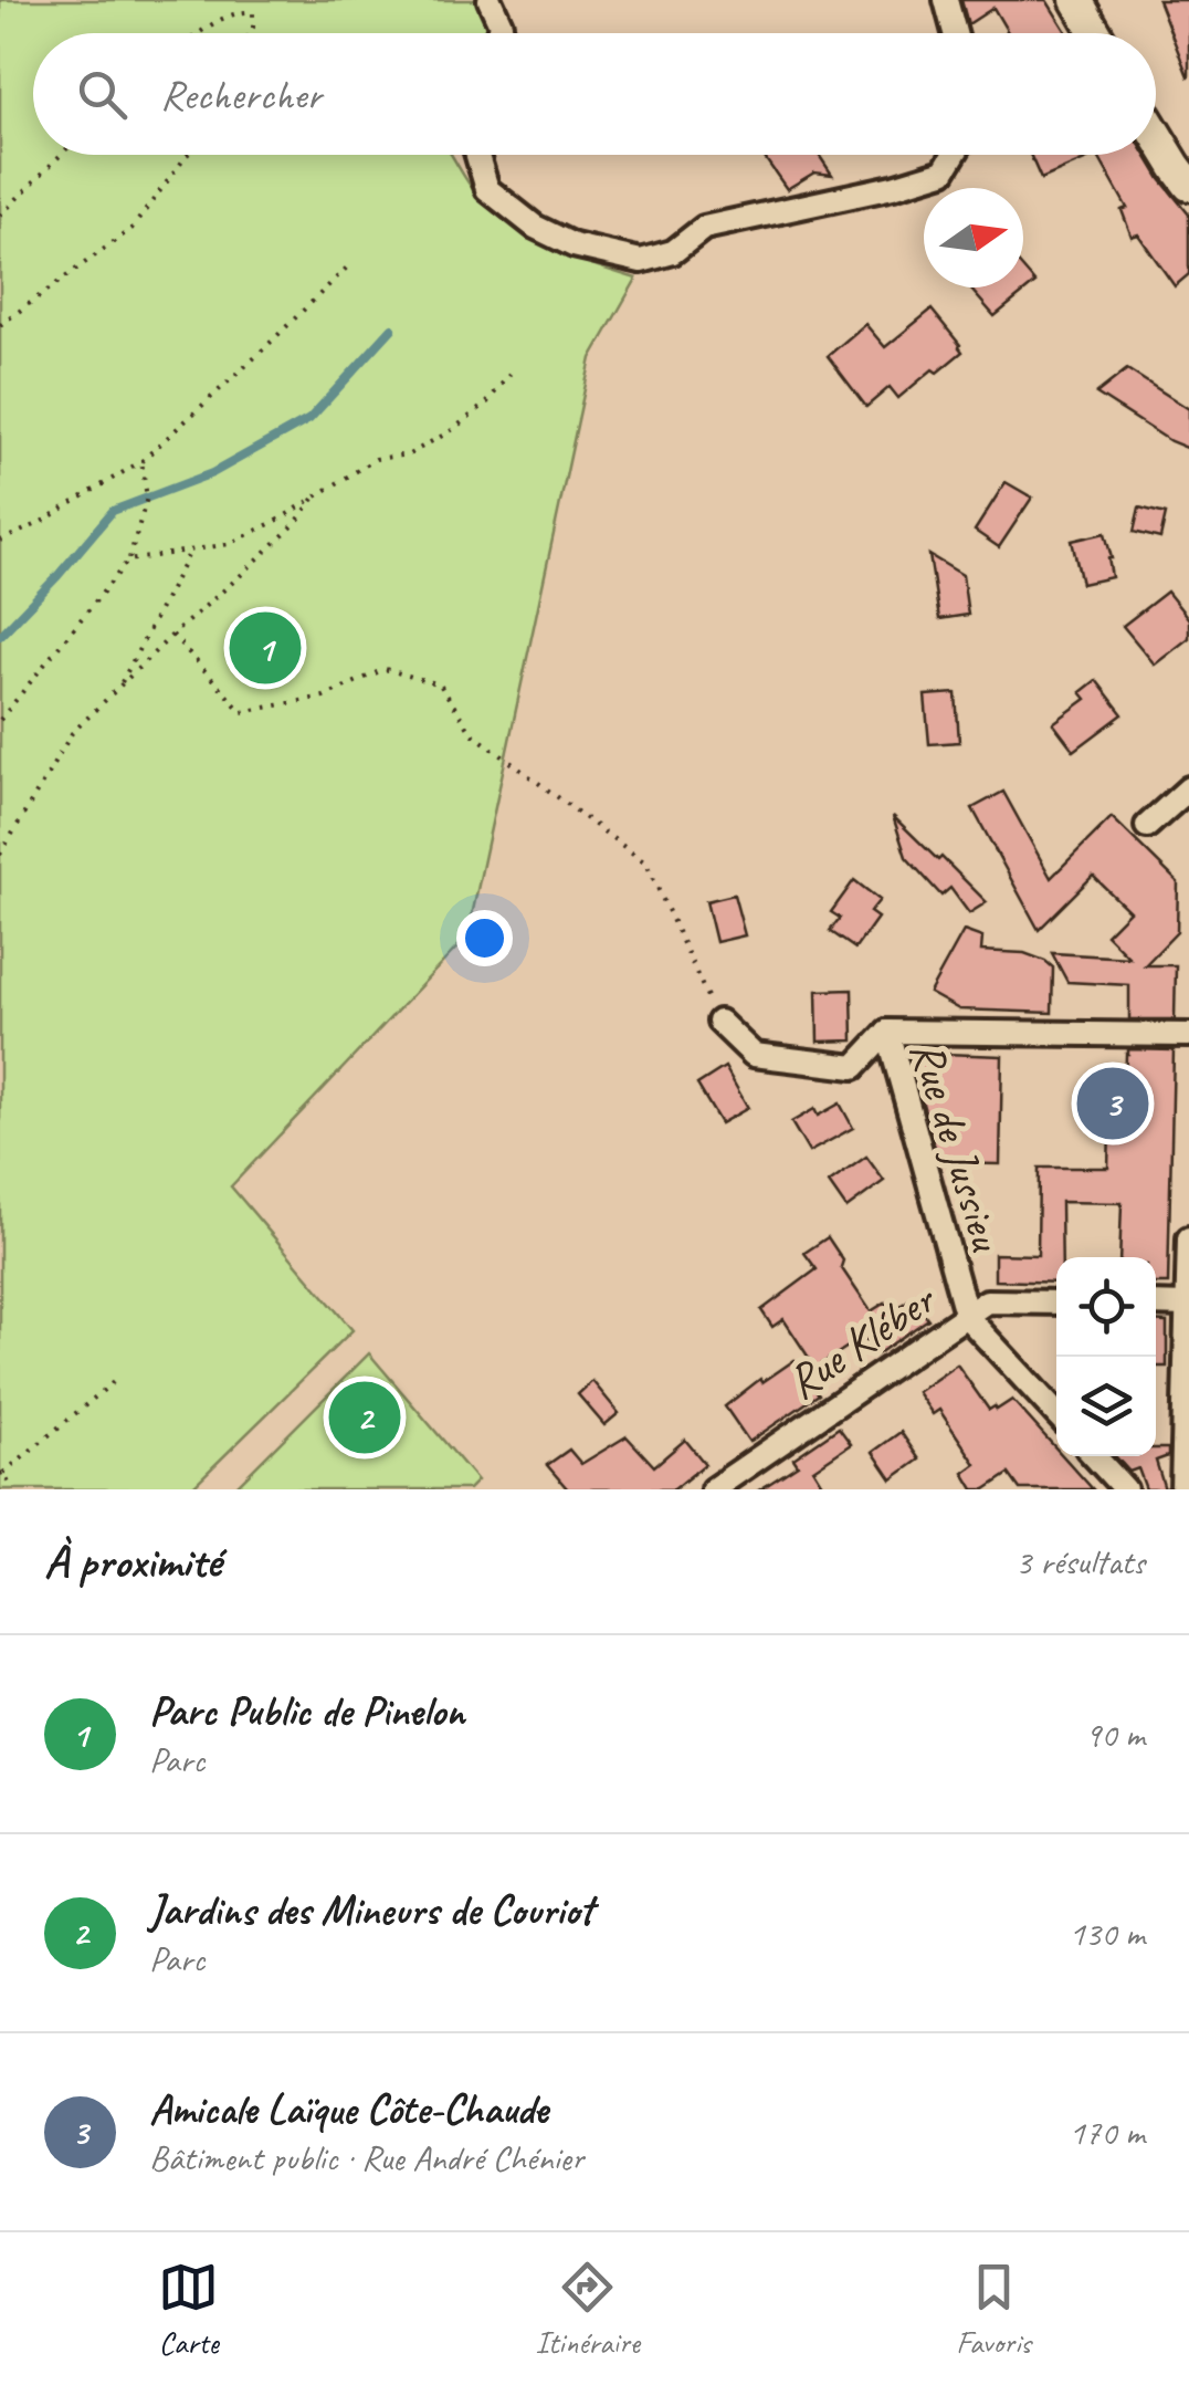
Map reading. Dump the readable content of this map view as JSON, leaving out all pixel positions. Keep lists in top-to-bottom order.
{
  "streets": {
    "street": ["Rue de Jussieu", "Rue Kléber"]
  },
  "crossings": [
    ["Rue de Jussieu", "Rue Kléber"]
  ],
  "north": "right",
  "page": {
    "search": "Rechercher",
    "pins": ["1", "3", "2"],
    "heading": ["À proximité", "3 résultats"],
    "list": [
      {
        "mark": "1",
        "name": "Parc Public de Pinelon",
        "note": "Parc",
        "value": "90 m"
      },
      {
        "mark": "2",
        "name": "Jardins des Mineurs de Couriot",
        "note": "Parc",
        "value": "130 m"
      },
      {
        "mark": "3",
        "name": "Amicale Laïque Côte-Chaude",
        "note": "Bâtiment public · Rue André Chénier",
        "value": "170 m"
      }
    ],
    "nav": ["Carte", "Itinéraire", "Favoris"]
  }
}
